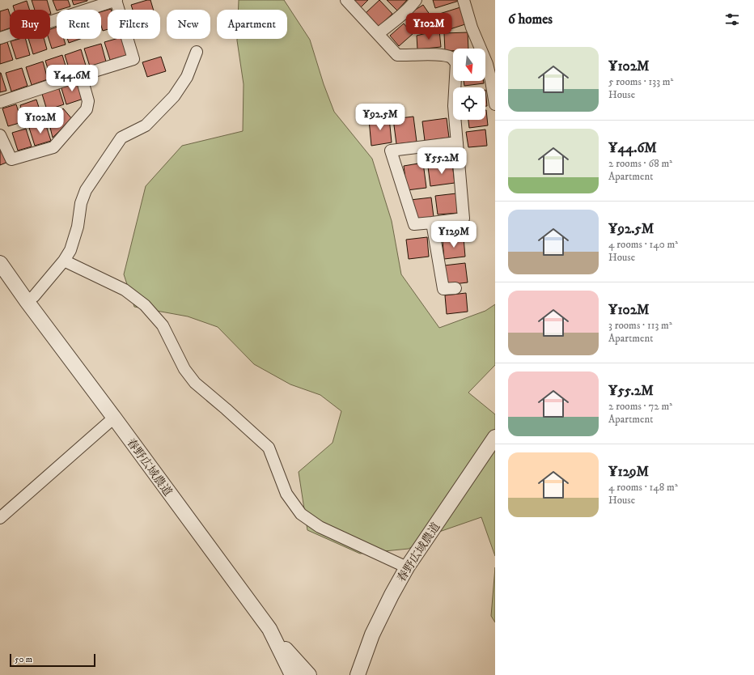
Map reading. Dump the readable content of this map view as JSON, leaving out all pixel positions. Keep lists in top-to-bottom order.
{
  "streets": {
    "street": ["春野広域農道"]
  },
  "scale_bar": "50 m",
  "north": "bottom",
  "page": {
    "heading": "6 homes",
    "chip": [
      "Buy",
      "Rent",
      "Filters",
      "New",
      "Apartment"
    ],
    "price": [
      "¥102M",
      "¥44.6M",
      "¥92.5M",
      "¥102M",
      "¥55.2M",
      "¥129M"
    ],
    "list": [
      {
        "name": "¥102M",
        "note": "5 rooms · 133 m² · House"
      },
      {
        "name": "¥44.6M",
        "note": "2 rooms · 68 m² · Apartment"
      },
      {
        "name": "¥92.5M",
        "note": "4 rooms · 140 m² · House"
      },
      {
        "name": "¥102M",
        "note": "3 rooms · 113 m² · Apartment"
      },
      {
        "name": "¥55.2M",
        "note": "2 rooms · 72 m² · Apartment"
      },
      {
        "name": "¥129M",
        "note": "4 rooms · 148 m² · House"
      }
    ],
    "scale": "50 m"
  }
}
